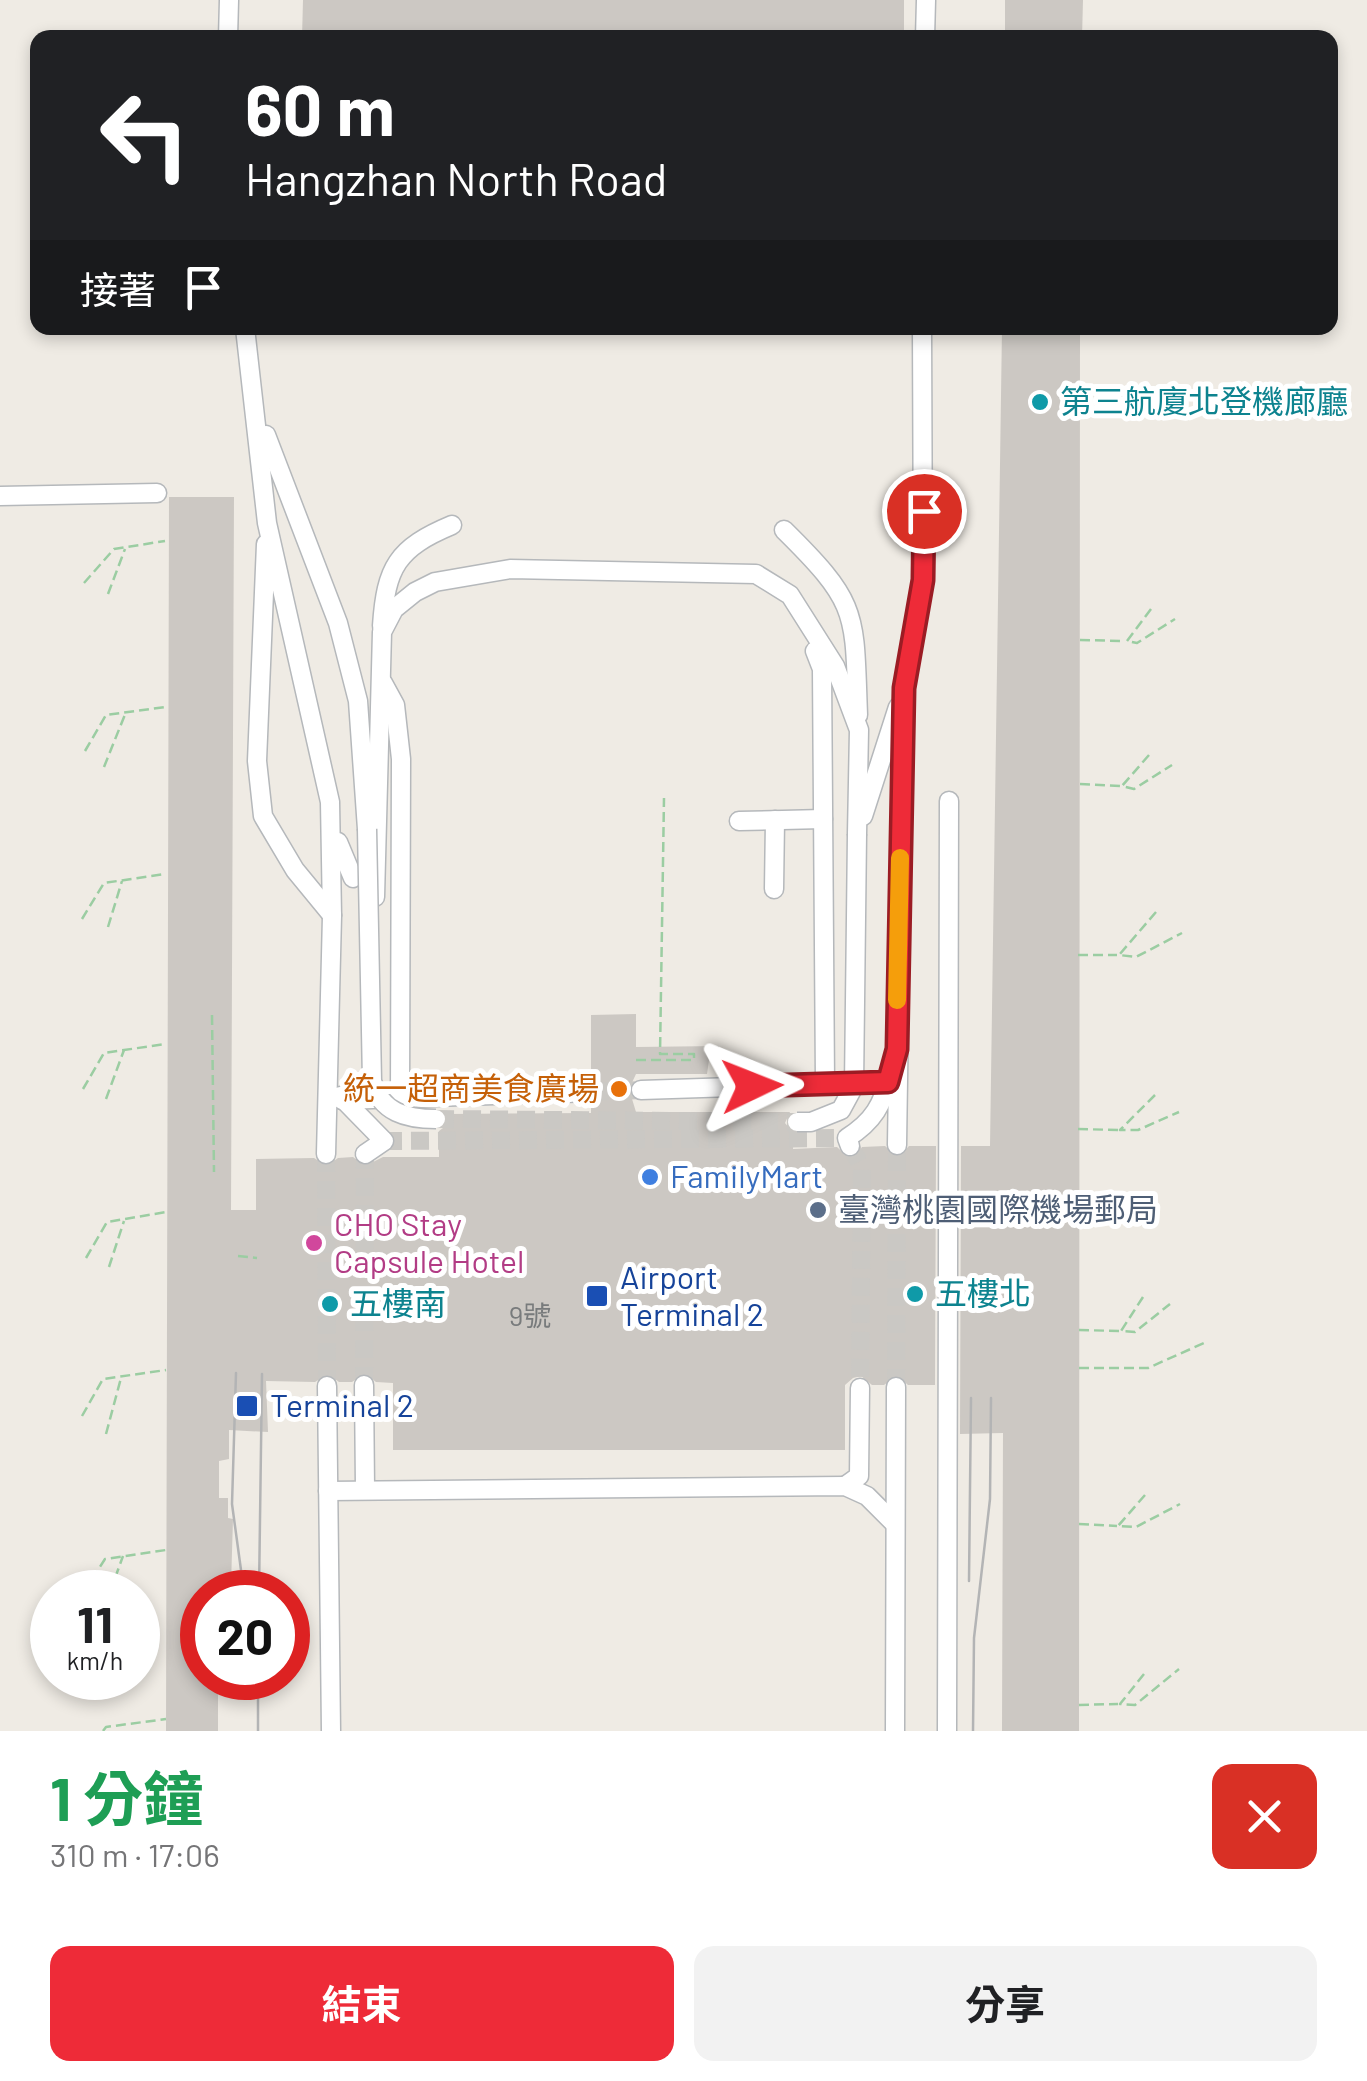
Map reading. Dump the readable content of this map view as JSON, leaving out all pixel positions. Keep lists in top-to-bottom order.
{
  "places": {
    "other": [
      "第三航廈北登機廊廳",
      "統一超商美食廣場",
      "FamilyMart",
      "臺灣桃園國際機場郵局",
      "CHO Stay Capsule Hotel",
      "五樓北",
      "五樓南"
    ],
    "transit": ["Airport Terminal 2", "Terminal 2"]
  },
  "house_numbers": ["9號"],
  "page": {
    "turn": ["60 m", "Hangzhan North Road"],
    "then": "接著",
    "speed": "11 km/h",
    "limit": "20",
    "heading": ["1 分鐘", "310 m · 17:06"],
    "buttons": ["結束", "分享"]
  }
}
